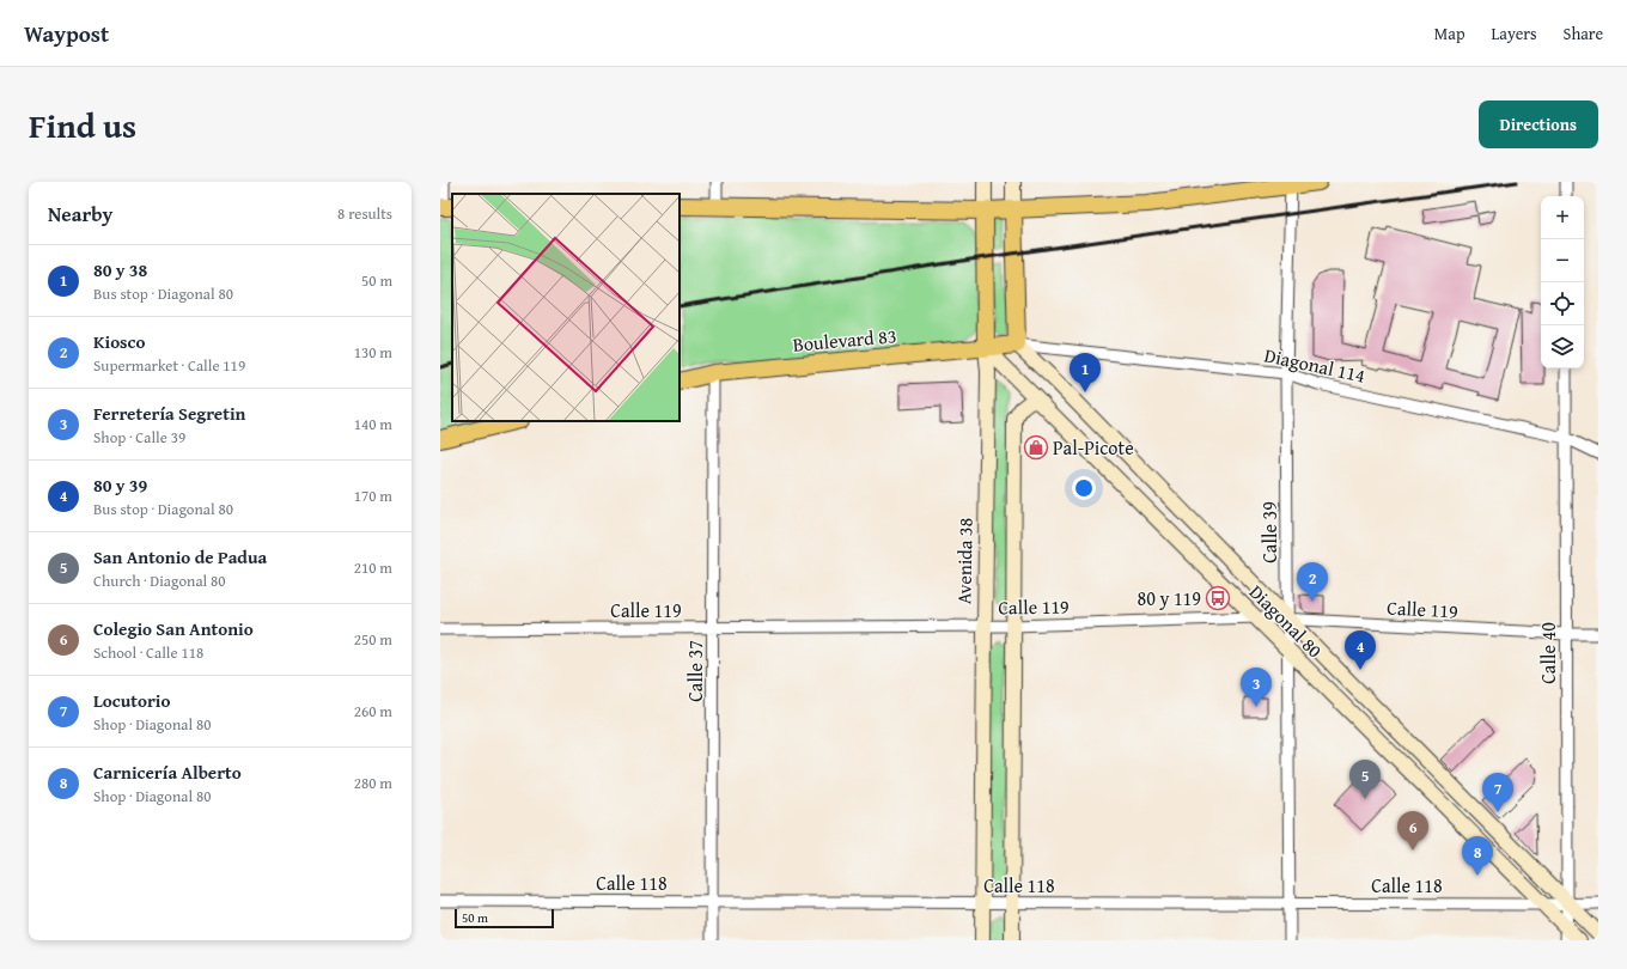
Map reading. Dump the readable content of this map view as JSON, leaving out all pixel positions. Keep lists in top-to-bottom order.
{
  "streets": {
    "main road": ["Boulevard 83", "Avenida 38", "Diagonal 80"],
    "street": [
      "Diagonal 114",
      "Calle 39",
      "Calle 119",
      "Calle 40",
      "Calle 37",
      "Calle 118"
    ]
  },
  "crossings": [
    ["Boulevard 83", "Diagonal 114"],
    ["Boulevard 83", "Avenida 38"],
    ["Boulevard 83", "Diagonal 80"],
    ["Boulevard 83", "Calle 37"],
    ["Diagonal 114", "Calle 39"],
    ["Diagonal 114", "Diagonal 80"],
    ["Diagonal 114", "Calle 40"],
    ["Calle 39", "Calle 119"],
    ["Calle 39", "Diagonal 80"],
    ["Calle 39", "Calle 118"],
    ["Avenida 38", "Calle 119"],
    ["Avenida 38", "Diagonal 80"],
    ["Avenida 38", "Calle 118"],
    ["Calle 119", "Diagonal 80"],
    ["Calle 119", "Calle 40"],
    ["Calle 119", "Calle 37"],
    ["Diagonal 80", "Calle 40"],
    ["Diagonal 80", "Calle 118"],
    ["Calle 40", "Calle 118"],
    ["Calle 37", "Calle 118"]
  ],
  "places": {
    "shop": ["Pal-Picote"],
    "bus stop": ["80 y 119"]
  },
  "scale_bar": "50 m",
  "page": {
    "header": "Waypost",
    "nav": ["Map", "Layers", "Share"],
    "title": "Find us",
    "buttons": "Directions",
    "heading": ["Nearby", "8 results"],
    "map_buttons": ["+", "−"],
    "list": [
      {
        "mark": "1",
        "name": "80 y 38",
        "note": "Bus stop · Diagonal 80",
        "value": "50 m"
      },
      {
        "mark": "2",
        "name": "Kiosco",
        "note": "Supermarket · Calle 119",
        "value": "130 m"
      },
      {
        "mark": "3",
        "name": "Ferretería Segretin",
        "note": "Shop · Calle 39",
        "value": "140 m"
      },
      {
        "mark": "4",
        "name": "80 y 39",
        "note": "Bus stop · Diagonal 80",
        "value": "170 m"
      },
      {
        "mark": "5",
        "name": "San Antonio de Padua",
        "note": "Church · Diagonal 80",
        "value": "210 m"
      },
      {
        "mark": "6",
        "name": "Colegio San Antonio",
        "note": "School · Calle 118",
        "value": "250 m"
      },
      {
        "mark": "7",
        "name": "Locutorio",
        "note": "Shop · Diagonal 80",
        "value": "260 m"
      },
      {
        "mark": "8",
        "name": "Carnicería Alberto",
        "note": "Shop · Diagonal 80",
        "value": "280 m"
      }
    ],
    "pins": [
      "1",
      "2",
      "4",
      "3",
      "5",
      "7",
      "6",
      "8"
    ],
    "scale": "50 m"
  }
}
